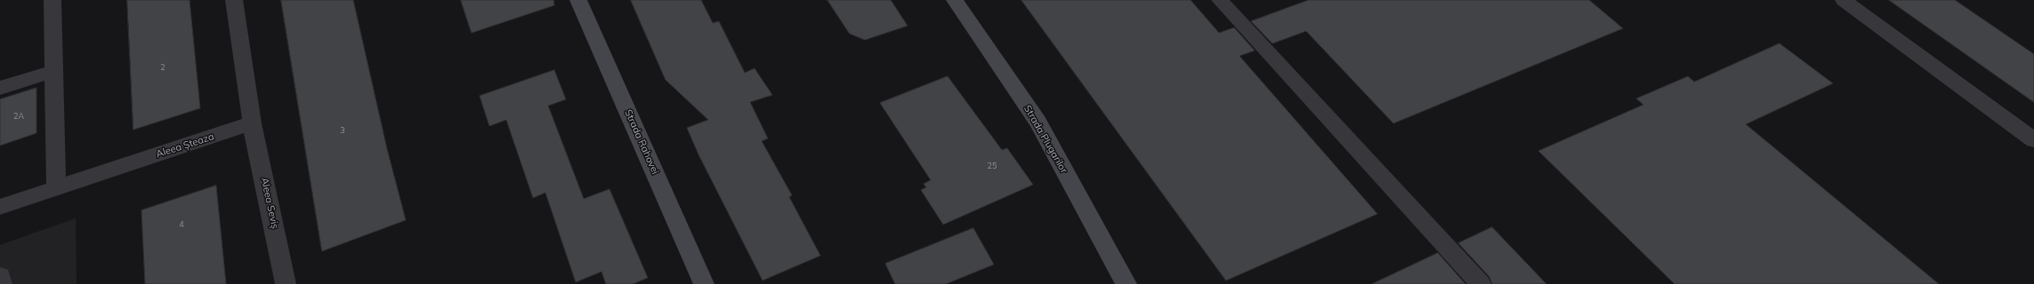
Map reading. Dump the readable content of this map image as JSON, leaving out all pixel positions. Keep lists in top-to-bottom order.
{
  "streets": {
    "street": [
      "Strada Plugarilor",
      "Strada Rahovei",
      "Aleea Șteaza",
      "Aleea Seviș"
    ]
  },
  "crossings": [
    ["Aleea Șteaza", "Aleea Seviș"]
  ],
  "house_numbers": [
    "2",
    "2A",
    "3",
    "25",
    "4"
  ]
}
